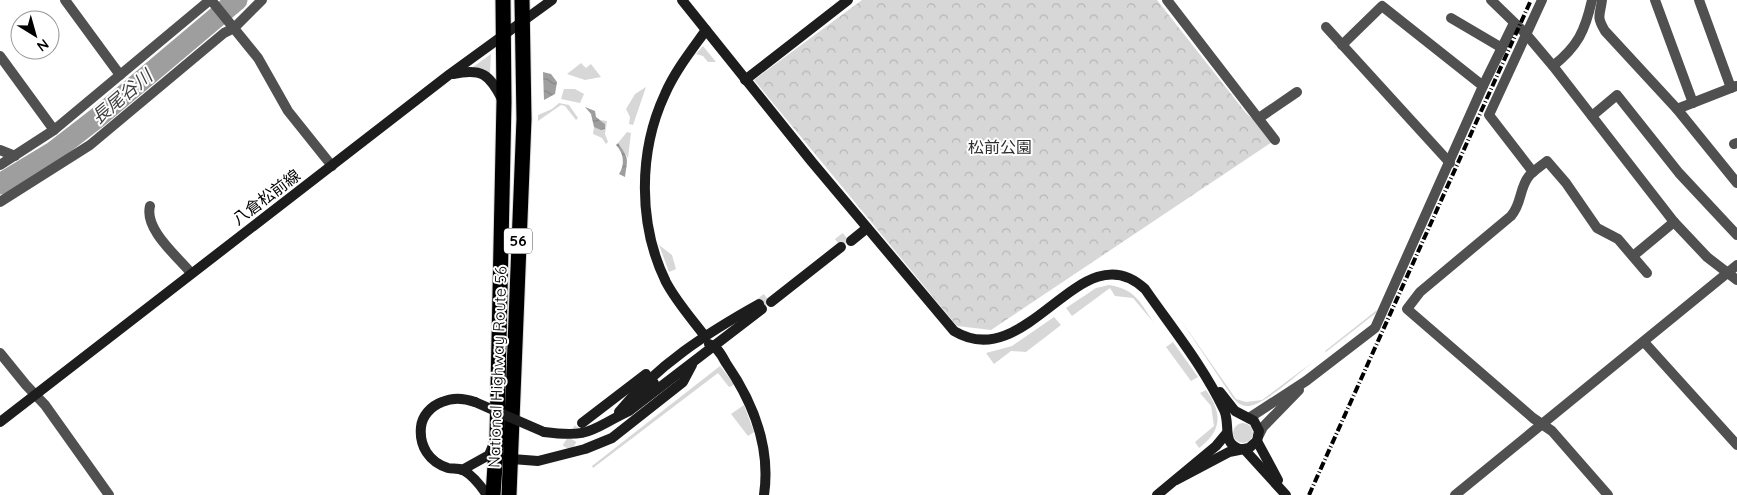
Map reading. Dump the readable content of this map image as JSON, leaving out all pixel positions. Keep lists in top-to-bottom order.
{
  "streets": {
    "highway": ["56", "National Highway Route 56"],
    "street": ["八倉松前線"]
  },
  "crossings": [
    ["八倉松前線", "National Highway Route 56"]
  ],
  "water": ["長尾谷川"],
  "parks": ["松前公園"],
  "north": "bottom right"
}
